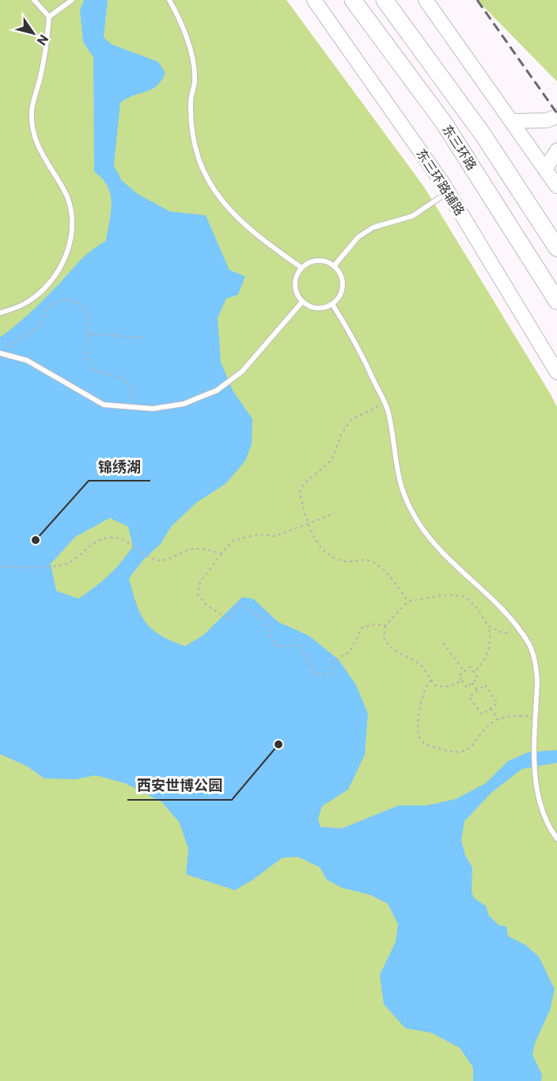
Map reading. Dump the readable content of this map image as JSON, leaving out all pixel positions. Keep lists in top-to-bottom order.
{
  "streets": {
    "highway": ["东三环路"],
    "main road": ["东三环路辅路"]
  },
  "places": ["锦绣湖", "西安世博公园"],
  "north": "bottom right"
}
